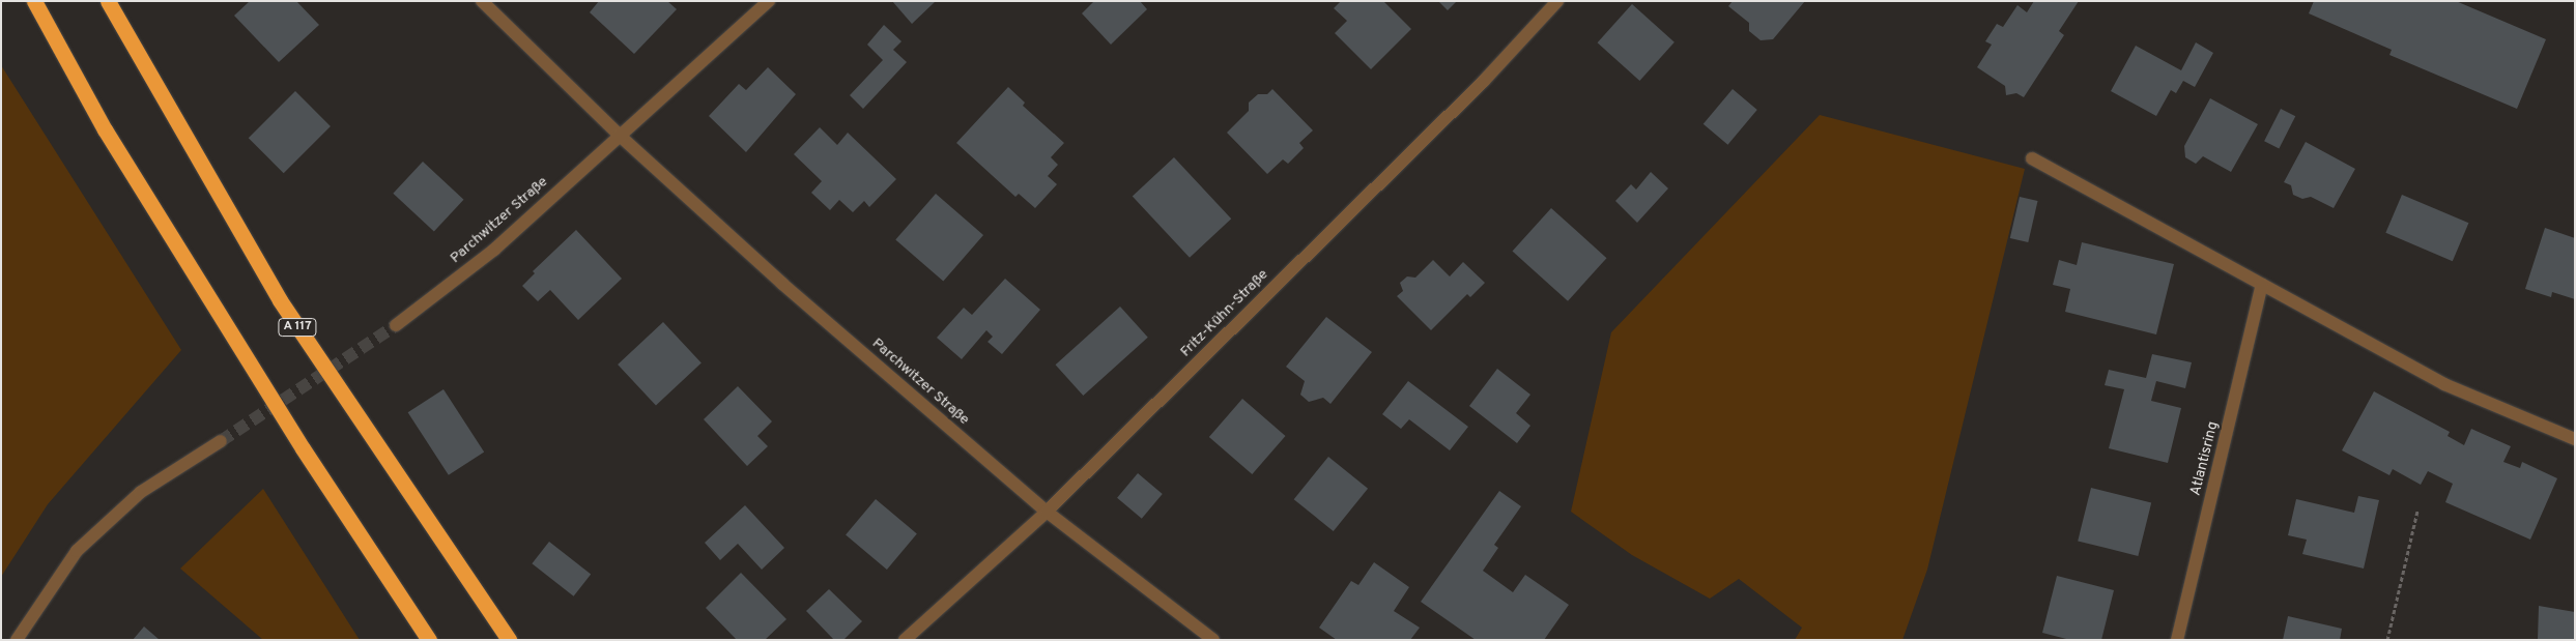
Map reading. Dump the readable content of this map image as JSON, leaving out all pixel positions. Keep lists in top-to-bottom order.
{
  "streets": {
    "highway": ["A 117"],
    "street": ["Parchwitzer Straße", "Fritz-Kühn-Straße", "Atlantisring"]
  },
  "crossings": [
    ["Parchwitzer Straße", "Fritz-Kühn-Straße"]
  ]
}
